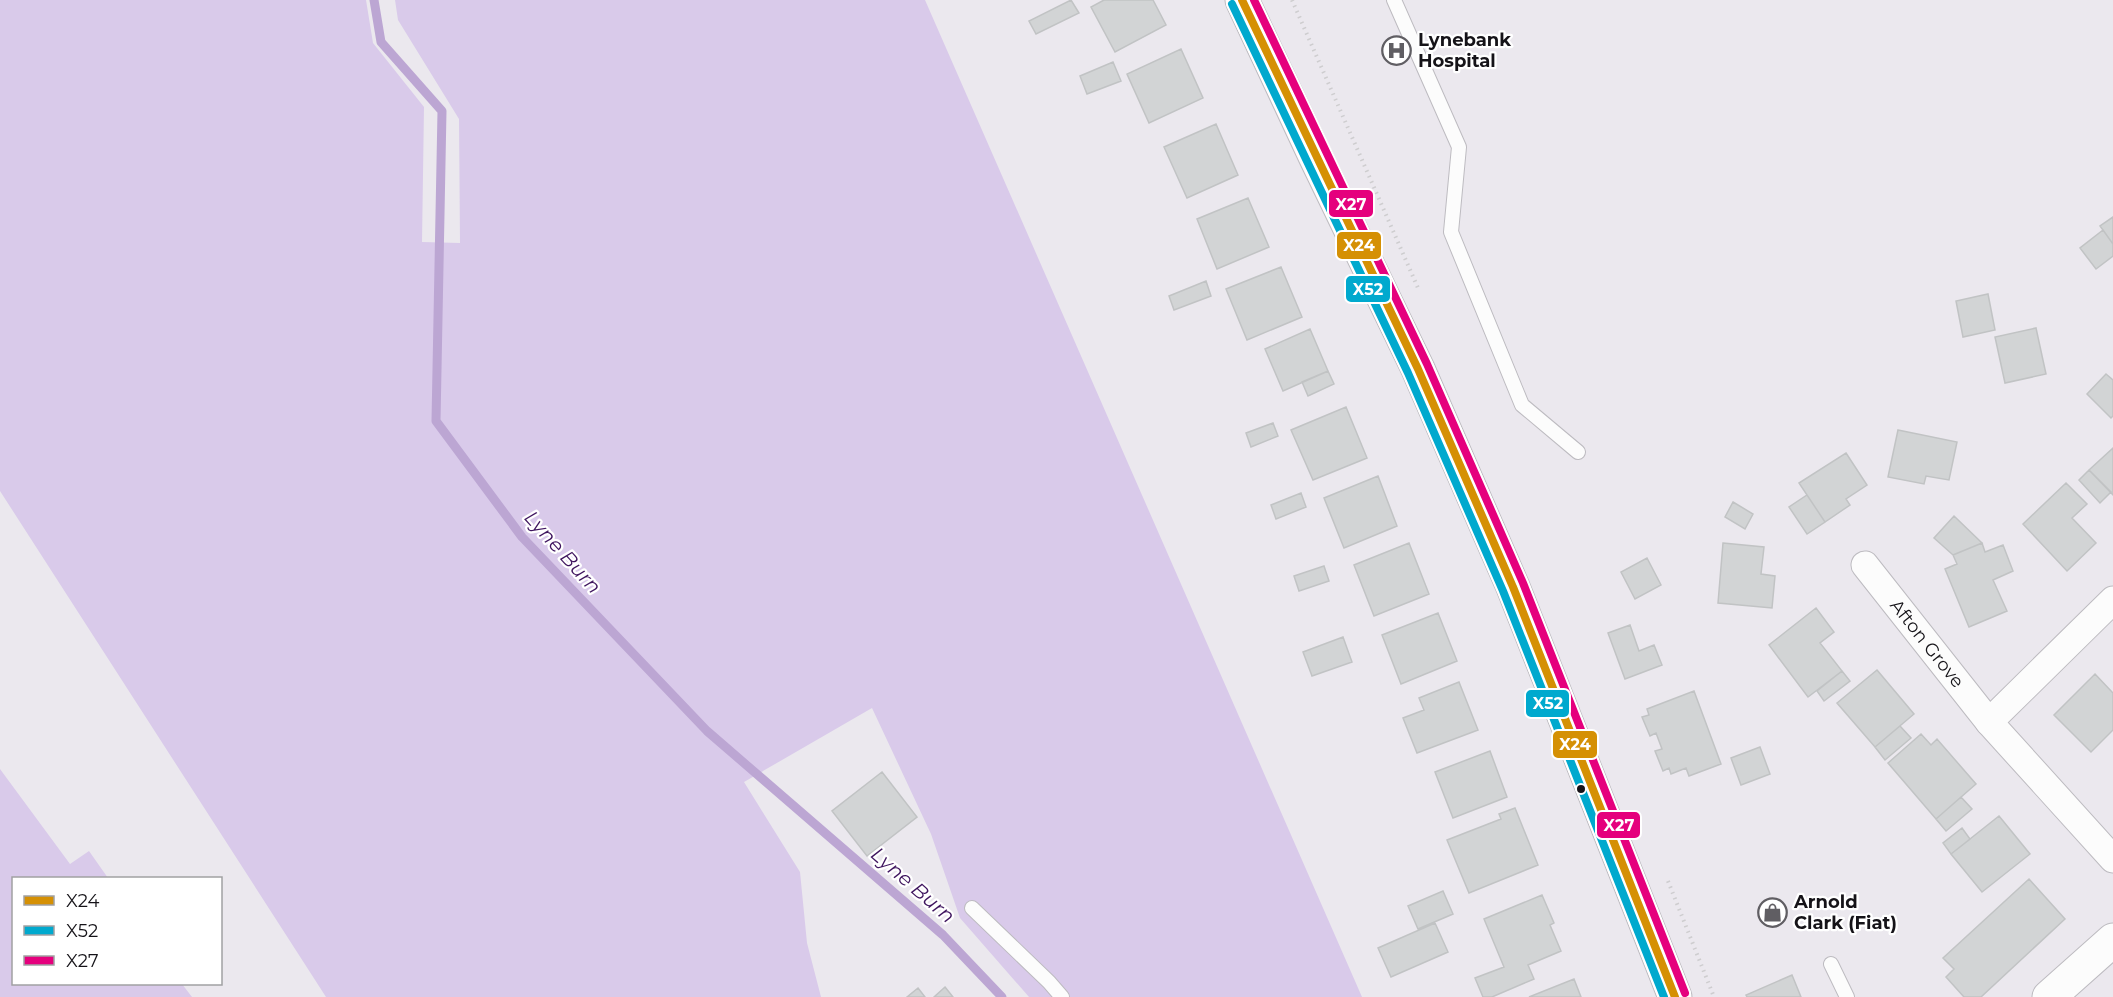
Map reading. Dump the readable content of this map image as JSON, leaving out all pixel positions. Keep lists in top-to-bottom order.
{
  "streets": {
    "street": ["Afton Grove"]
  },
  "water": ["Lyne Burn"],
  "places": {
    "hospital": ["Lynebank Hospital"],
    "shop": ["Arnold Clark (Fiat)"]
  },
  "lines": ["transit line X24", "transit line X27", "transit line X52"],
  "legend": ["X24", "X52", "X27"]
}
